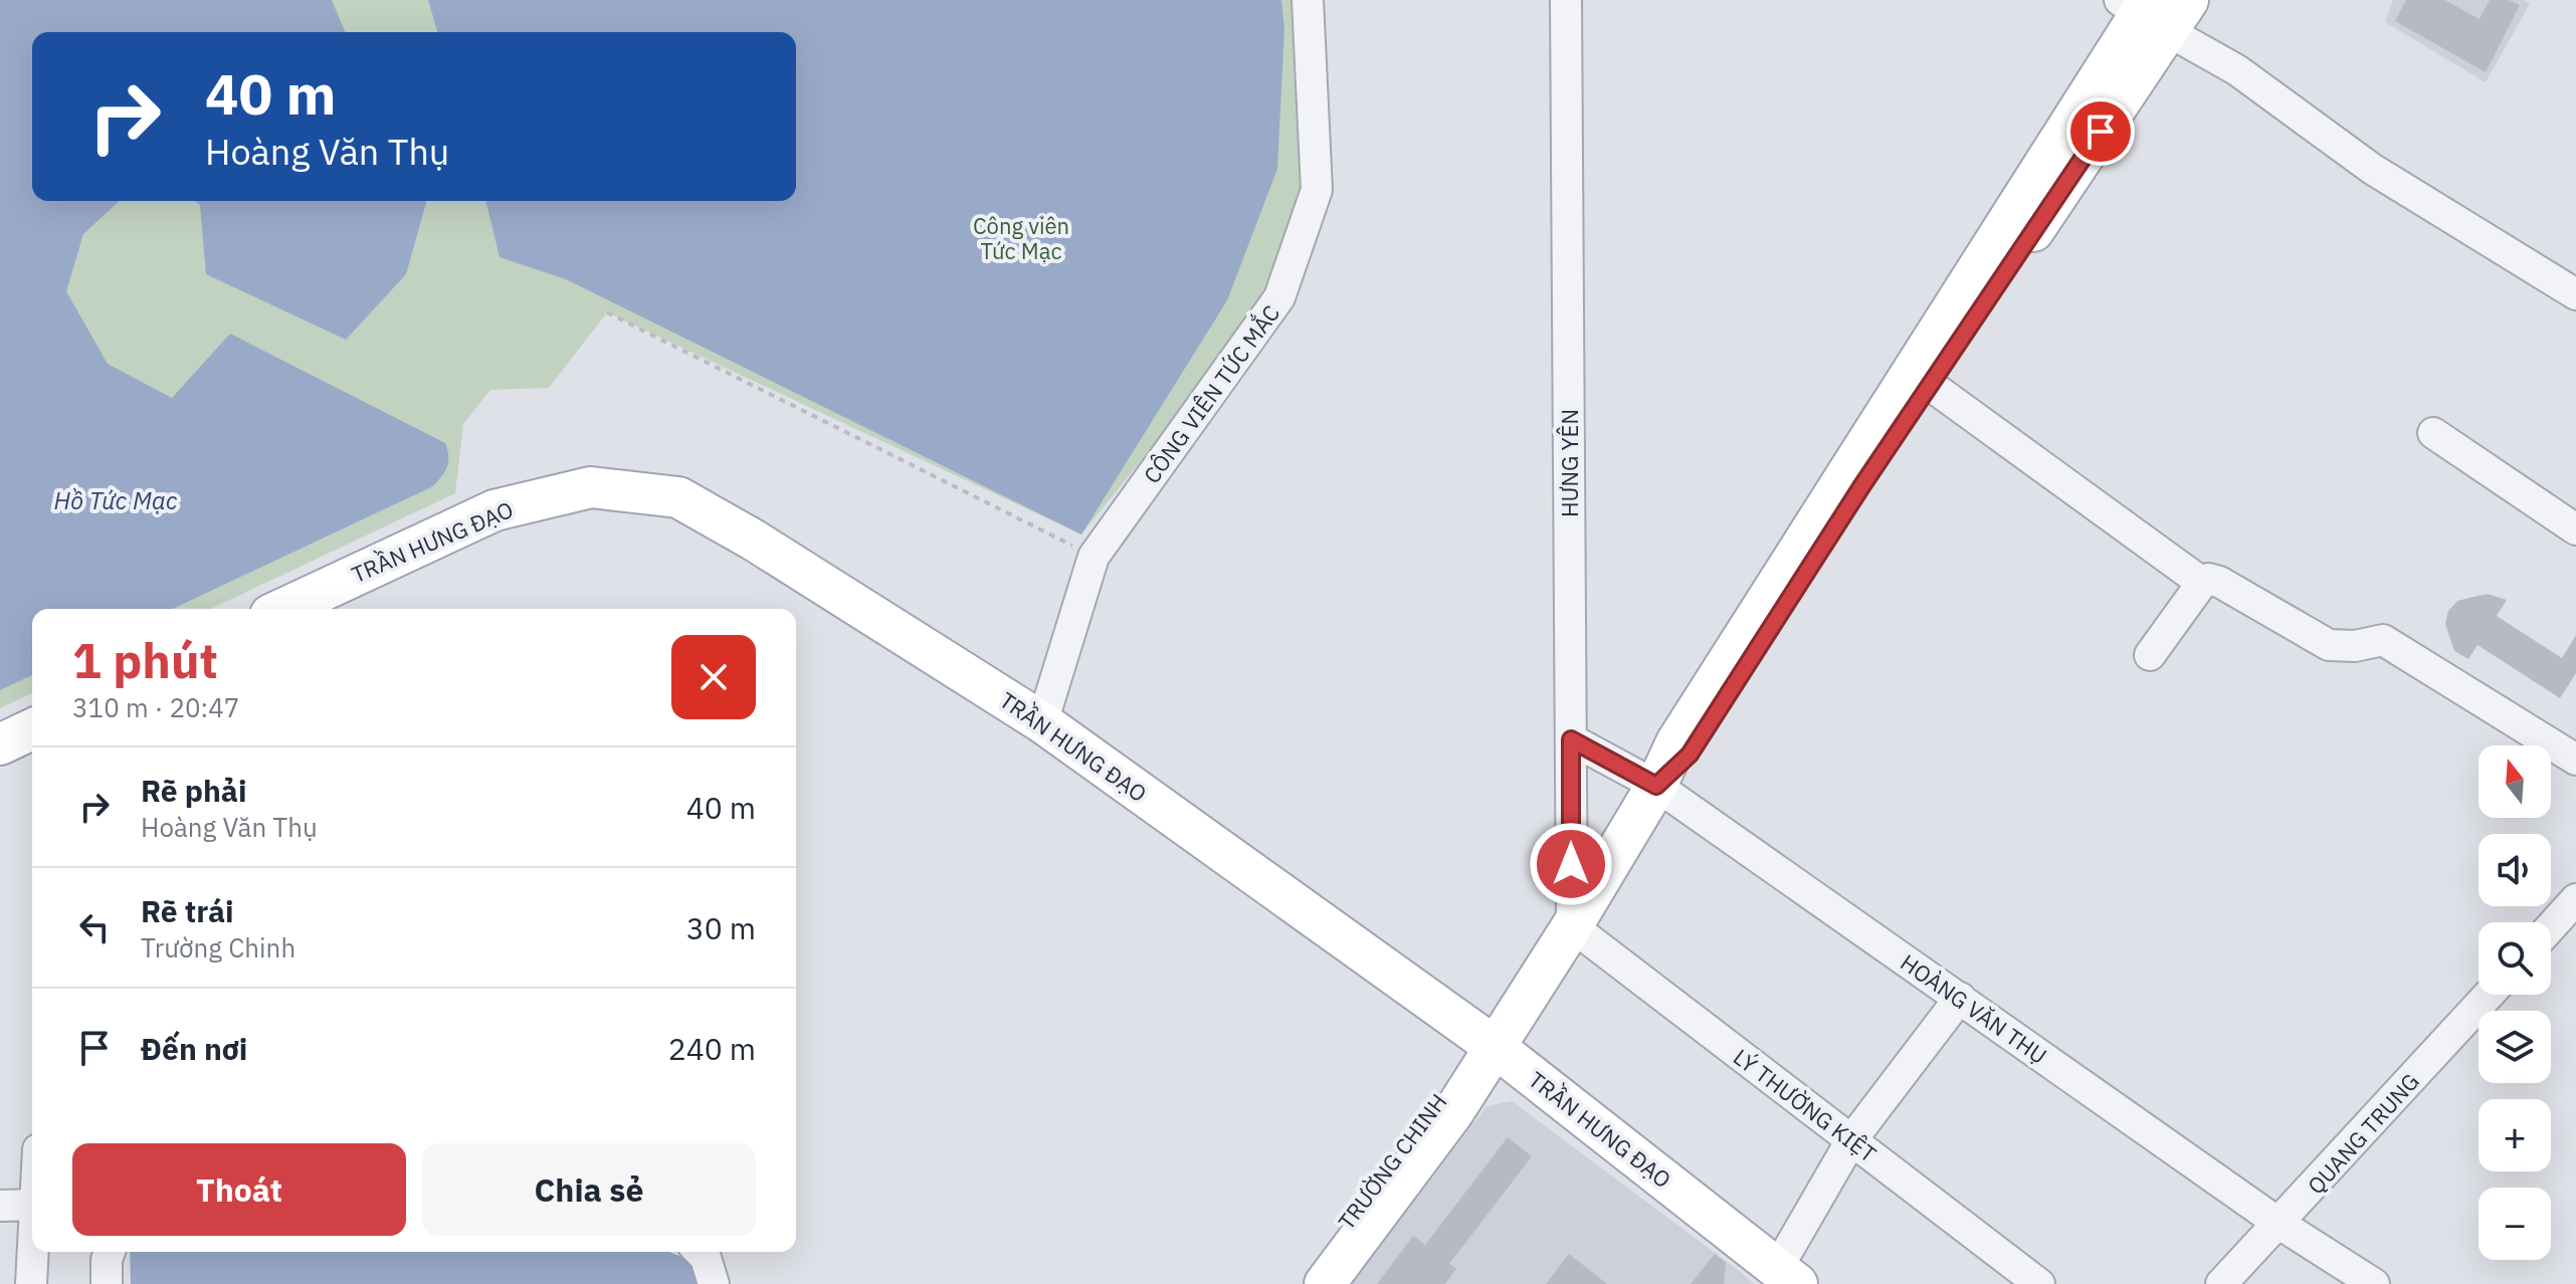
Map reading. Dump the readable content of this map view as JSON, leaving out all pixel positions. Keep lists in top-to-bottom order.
{
  "streets": {
    "main road": ["TRẦN HƯNG ĐẠO", "TRƯỜNG CHINH"],
    "street": [
      "CÔNG VIÊN TỨC MẮC",
      "HƯNG YÊN",
      "HOÀNG VĂN THỤ",
      "LÝ THƯỜNG KIỆT",
      "QUANG TRUNG"
    ]
  },
  "crossings": [
    ["CÔNG VIÊN TỨC MẮC", "TRẦN HƯNG ĐẠO"],
    ["HƯNG YÊN", "HOÀNG VĂN THỤ"],
    ["HƯNG YÊN", "LÝ THƯỜNG KIỆT"],
    ["HƯNG YÊN", "TRƯỜNG CHINH"],
    ["TRẦN HƯNG ĐẠO", "TRƯỜNG CHINH"],
    ["HOÀNG VĂN THỤ", "QUANG TRUNG"],
    ["HOÀNG VĂN THỤ", "TRƯỜNG CHINH"],
    ["LÝ THƯỜNG KIỆT", "TRƯỜNG CHINH"]
  ],
  "water": ["Hồ Tức Mạc"],
  "parks": ["Công viên Tức Mạc"],
  "north": "top",
  "page": {
    "turn": ["40 m", "Hoàng Văn Thụ"],
    "heading": ["1 phút", "310 m · 20:47"],
    "map_buttons": ["+", "−"],
    "list": [
      {
        "name": "Rẽ phải",
        "note": "Hoàng Văn Thụ",
        "value": "40 m"
      },
      {
        "name": "Rẽ trái",
        "note": "Trường Chinh",
        "value": "30 m"
      },
      {
        "name": "Đến nơi",
        "value": "240 m"
      }
    ],
    "buttons": ["Thoát", "Chia sẻ"]
  }
}
